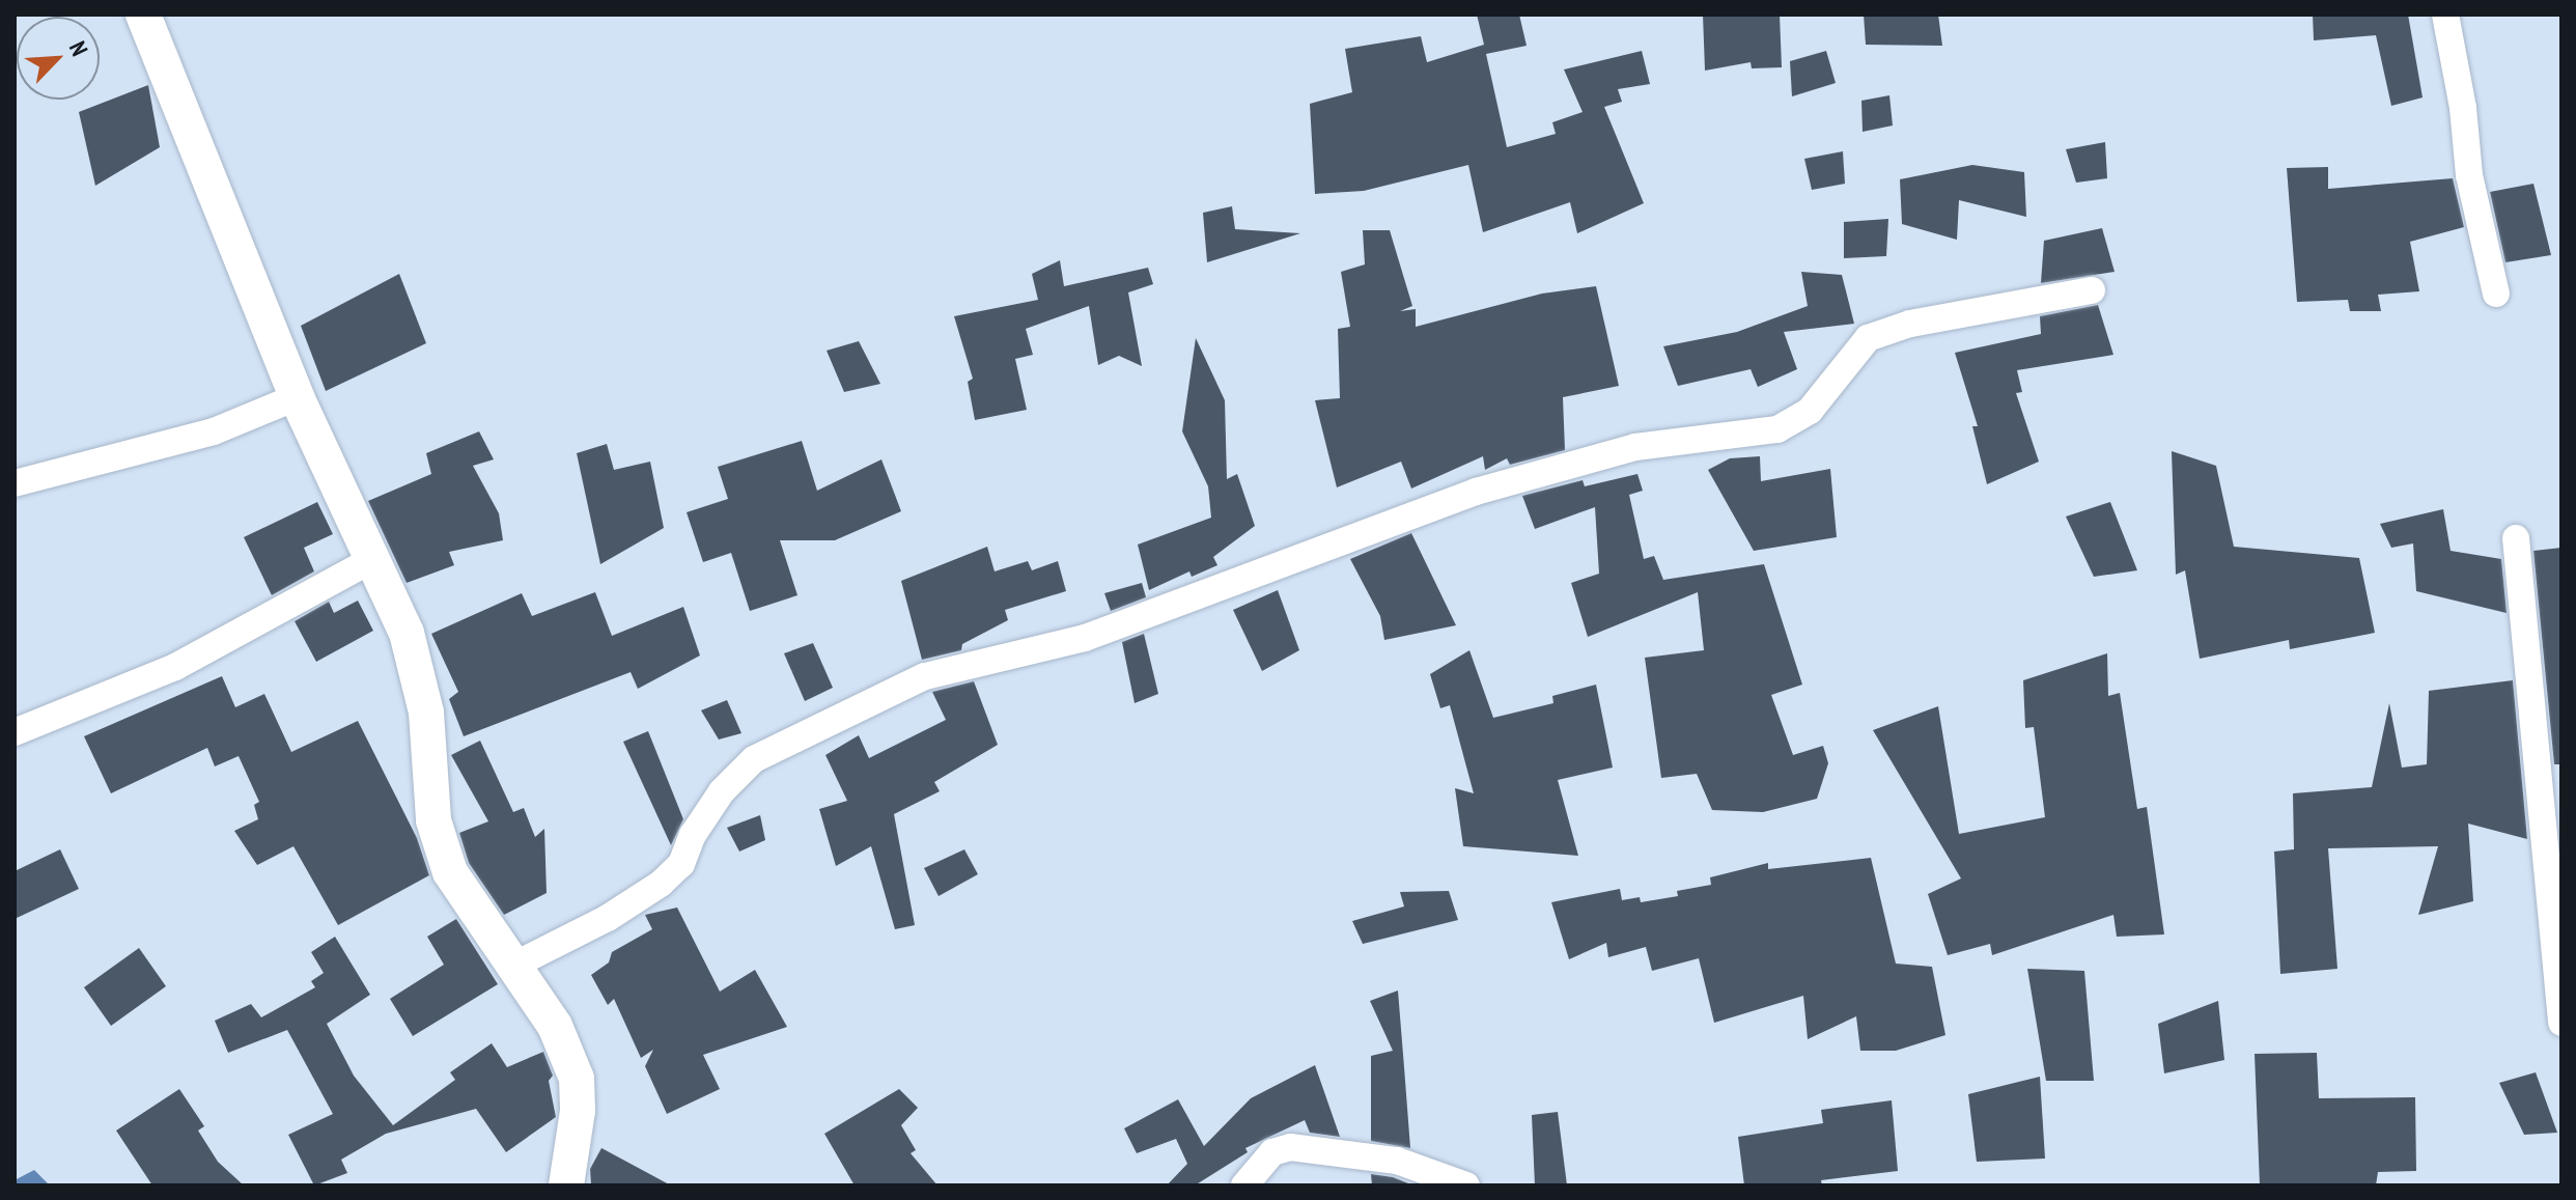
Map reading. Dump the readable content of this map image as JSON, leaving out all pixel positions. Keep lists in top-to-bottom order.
{
  "north": "top right"
}
